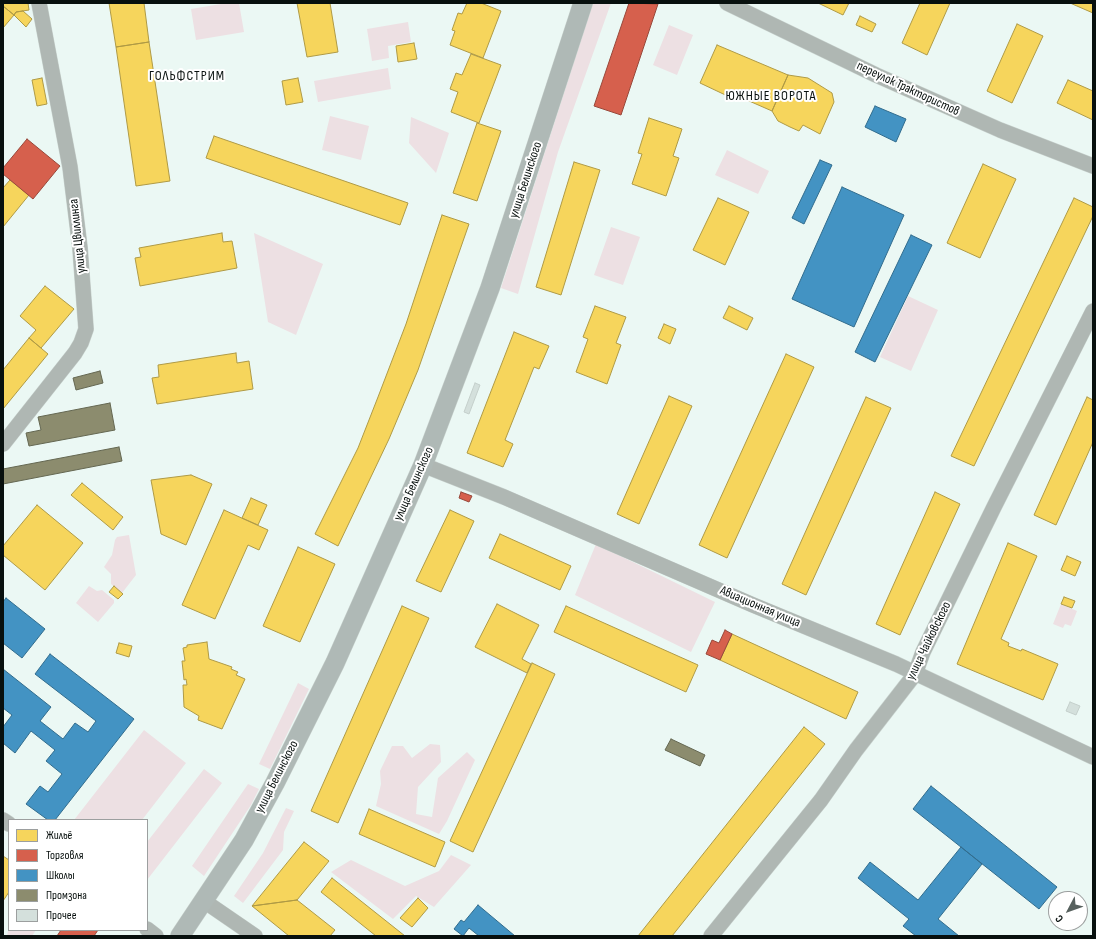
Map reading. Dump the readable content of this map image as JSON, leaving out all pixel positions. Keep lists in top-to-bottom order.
{
  "streets": {
    "main road": ["улица Белинского"],
    "street": [
      "переулок Трактористов",
      "улица Цвиллинга",
      "Авиационная улица",
      "улица Чайковского"
    ]
  },
  "crossings": [
    ["улица Белинского", "Авиационная улица"],
    ["Авиационная улица", "улица Чайковского"]
  ],
  "districts": ["ГОЛЬФСТРИМ", "ЮЖНЫЕ ВОРОТА"],
  "legend": [
    "Жильё",
    "Торговля",
    "Школы",
    "Промзона",
    "Прочее"
  ],
  "north": "bottom left"
}
